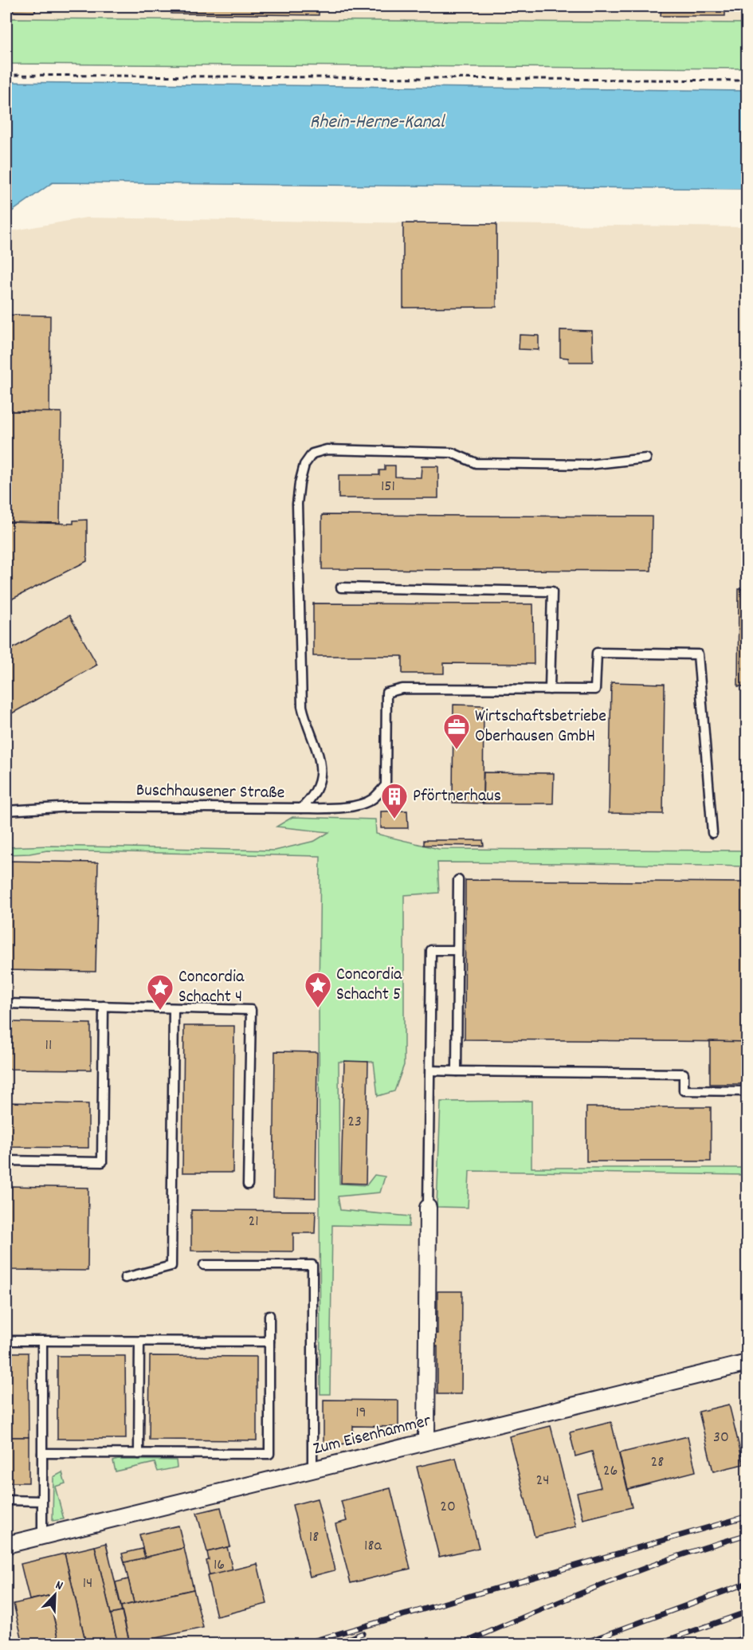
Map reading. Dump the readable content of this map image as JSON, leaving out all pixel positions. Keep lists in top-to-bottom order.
{
  "streets": {
    "street": ["Zum Eisenhammer"],
    "lane": ["Buschhausener Straße"]
  },
  "water": ["Rhein-Herne-Kanal"],
  "places": {
    "office": ["Wirtschaftsbetriebe Oberhausen GmbH"],
    "building": ["Pförtnerhaus"],
    "place": ["Concordia Schacht 5", "Concordia Schacht 4"]
  },
  "house_numbers": [
    "151",
    "11",
    "23",
    "21",
    "19",
    "30",
    "28",
    "26",
    "24",
    "20",
    "18",
    "18a",
    "16",
    "14"
  ],
  "north": "top right"
}
